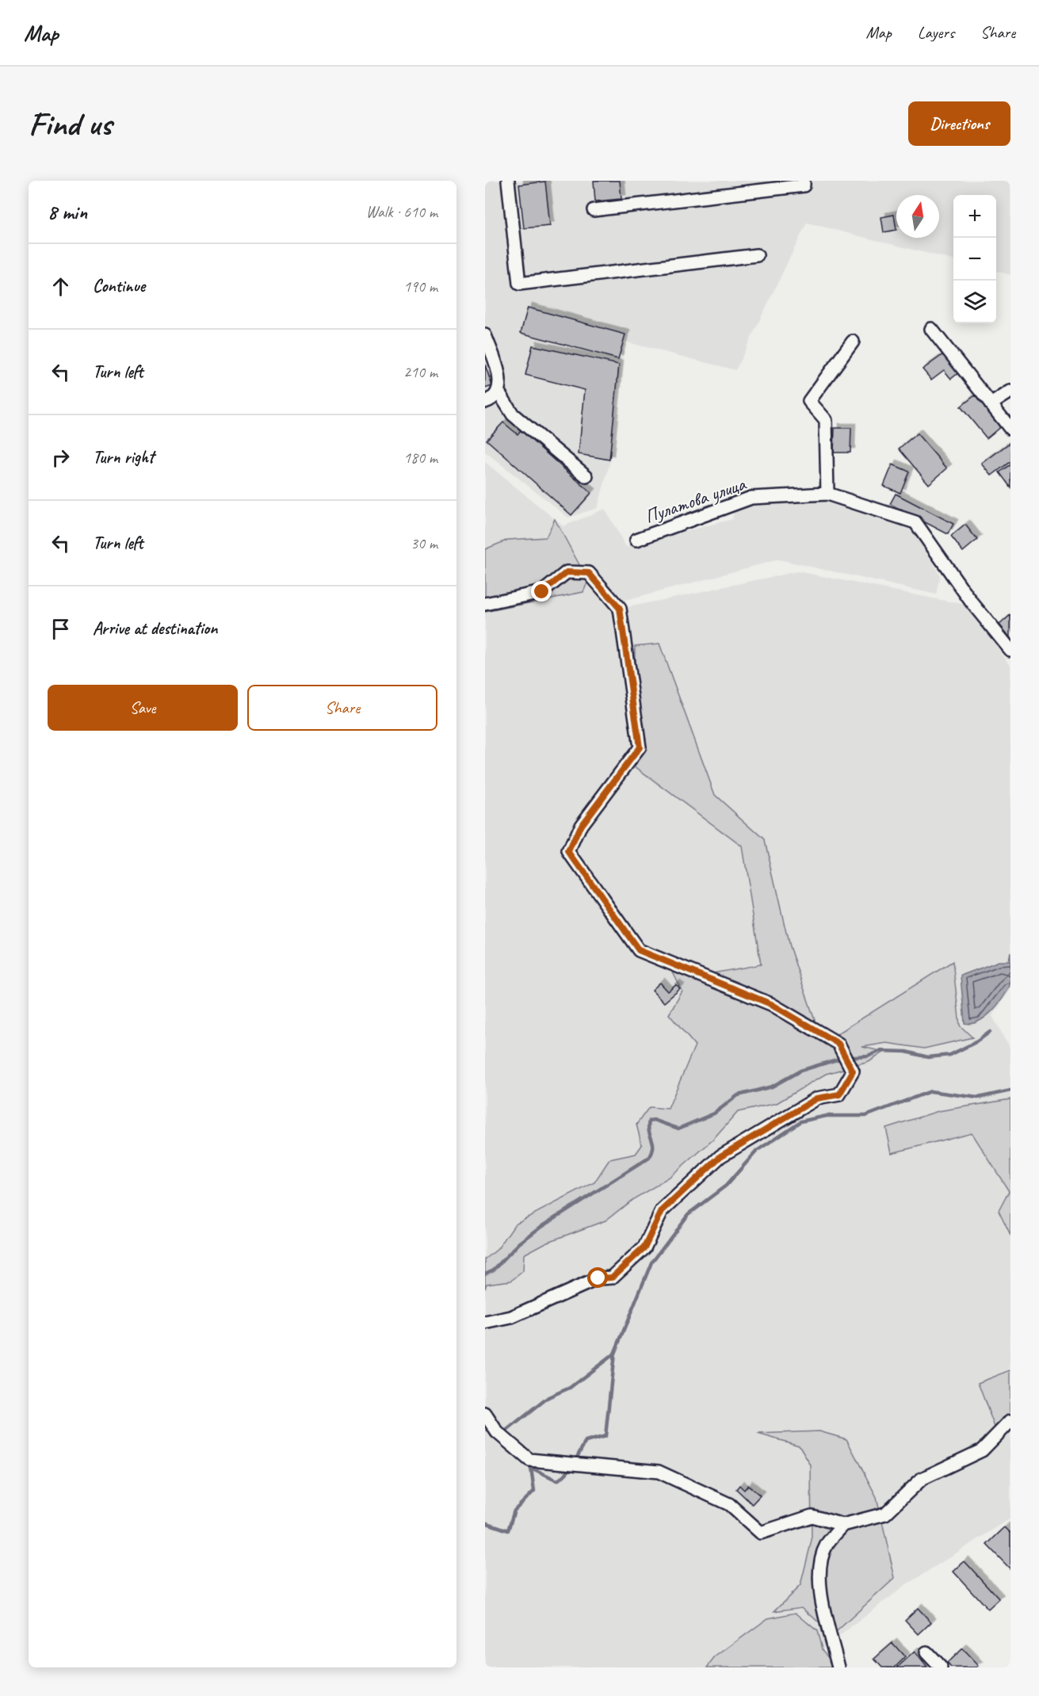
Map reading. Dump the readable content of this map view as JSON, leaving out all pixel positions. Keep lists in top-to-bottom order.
{
  "streets": {
    "street": ["Пулатова улица"]
  },
  "north": "top",
  "page": {
    "header": "Map",
    "nav": ["Map", "Layers", "Share"],
    "buttons": [
      "Directions",
      ["Save", "Share"]
    ],
    "title": "Find us",
    "heading": ["8 min", "Walk · 610 m"],
    "map_buttons": ["+", "−"],
    "list": [
      ["Continue", "190 m"],
      ["Turn left", "210 m"],
      ["Turn right", "180 m"],
      ["Turn left", "30 m"],
      "Arrive at destination"
    ]
  }
}
